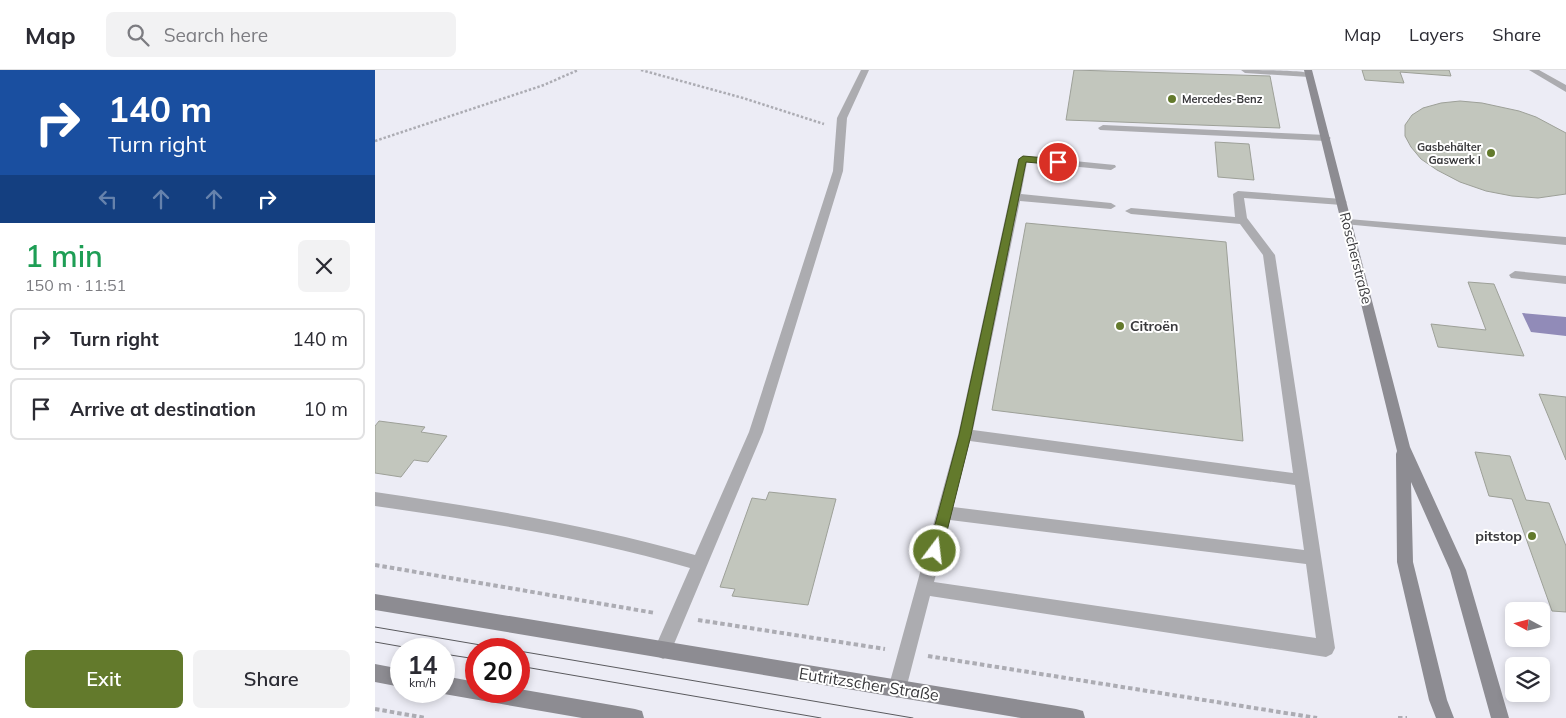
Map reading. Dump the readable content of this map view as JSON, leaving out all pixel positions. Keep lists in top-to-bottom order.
{
  "streets": {
    "main road": ["Roscherstraße", "Eutritzscher Straße"]
  },
  "places": [
    "Mercedes-Benz",
    "Gasbehälter Gaswerk I",
    "Citroën",
    "pitstop"
  ],
  "north": "left",
  "page": {
    "header": "Map",
    "search": "Search here",
    "nav": ["Map", "Layers", "Share"],
    "turn": ["140 m", "Turn right"],
    "heading": ["1 min", "150 m · 11:51"],
    "list": [
      {
        "name": "Turn right",
        "value": "140 m"
      },
      {
        "name": "Arrive at destination",
        "value": "10 m"
      }
    ],
    "speed": "14 km/h",
    "limit": "20",
    "buttons": ["Exit", "Share"]
  }
}
